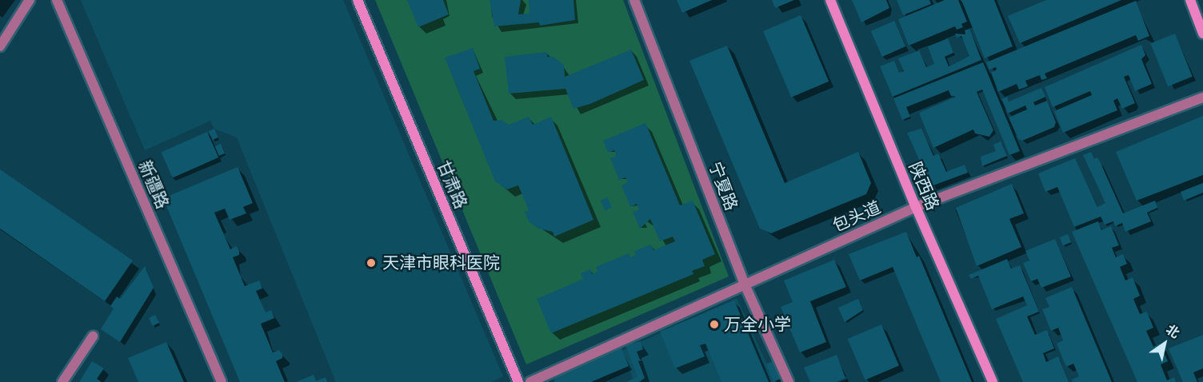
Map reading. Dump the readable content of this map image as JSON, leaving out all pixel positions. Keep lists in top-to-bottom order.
{
  "streets": {
    "street": [
      "新疆路",
      "甘肃路",
      "宁夏路",
      "陕西路",
      "包头道"
    ]
  },
  "crossings": [
    ["宁夏路", "包头道"],
    ["陕西路", "包头道"]
  ],
  "places": ["天津市眼科医院", "万全小学"],
  "north": "top right"
}
